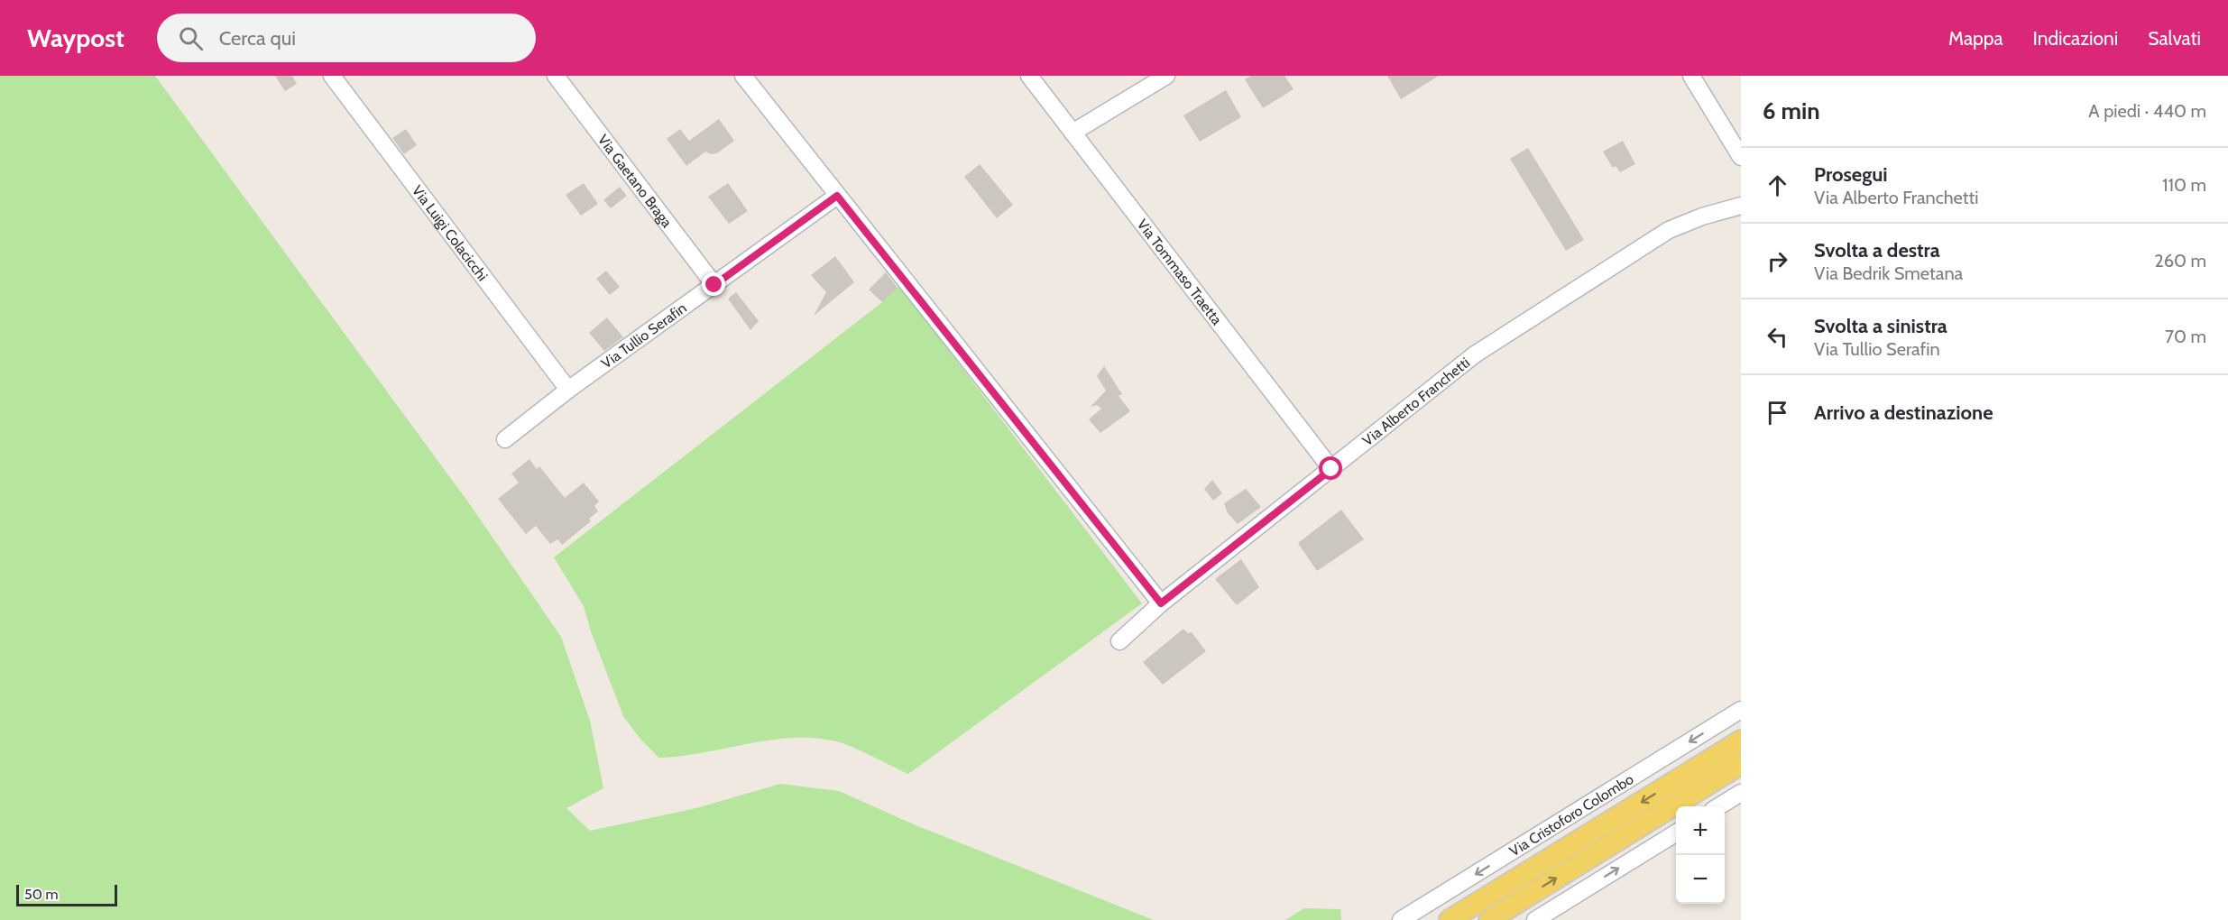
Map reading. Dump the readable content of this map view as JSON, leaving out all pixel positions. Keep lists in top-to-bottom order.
{
  "streets": {
    "main road": ["Via Cristoforo Colombo"],
    "street": [
      "Via Gaetano Braga",
      "Via Luigi Colacicchi",
      "Via Tommaso Traetta",
      "Via Tullio Serafin",
      "Via Alberto Franchetti"
    ]
  },
  "crossings": [
    ["Via Gaetano Braga", "Via Tullio Serafin"],
    ["Via Luigi Colacicchi", "Via Tullio Serafin"],
    ["Via Tommaso Traetta", "Via Alberto Franchetti"]
  ],
  "one_way": ["Via Cristoforo Colombo"],
  "scale_bar": "50 m",
  "page": {
    "header": "Waypost",
    "search": "Cerca qui",
    "nav": ["Mappa", "Indicazioni", "Salvati"],
    "heading": ["6 min", "A piedi · 440 m"],
    "list": [
      ["Prosegui", "Via Alberto Franchetti", "110 m"],
      ["Svolta a destra", "Via Bedrik Smetana", "260 m"],
      ["Svolta a sinistra", "Via Tullio Serafin", "70 m"],
      "Arrivo a destinazione"
    ],
    "map_buttons": ["+", "−"],
    "scale": "50 m"
  }
}
